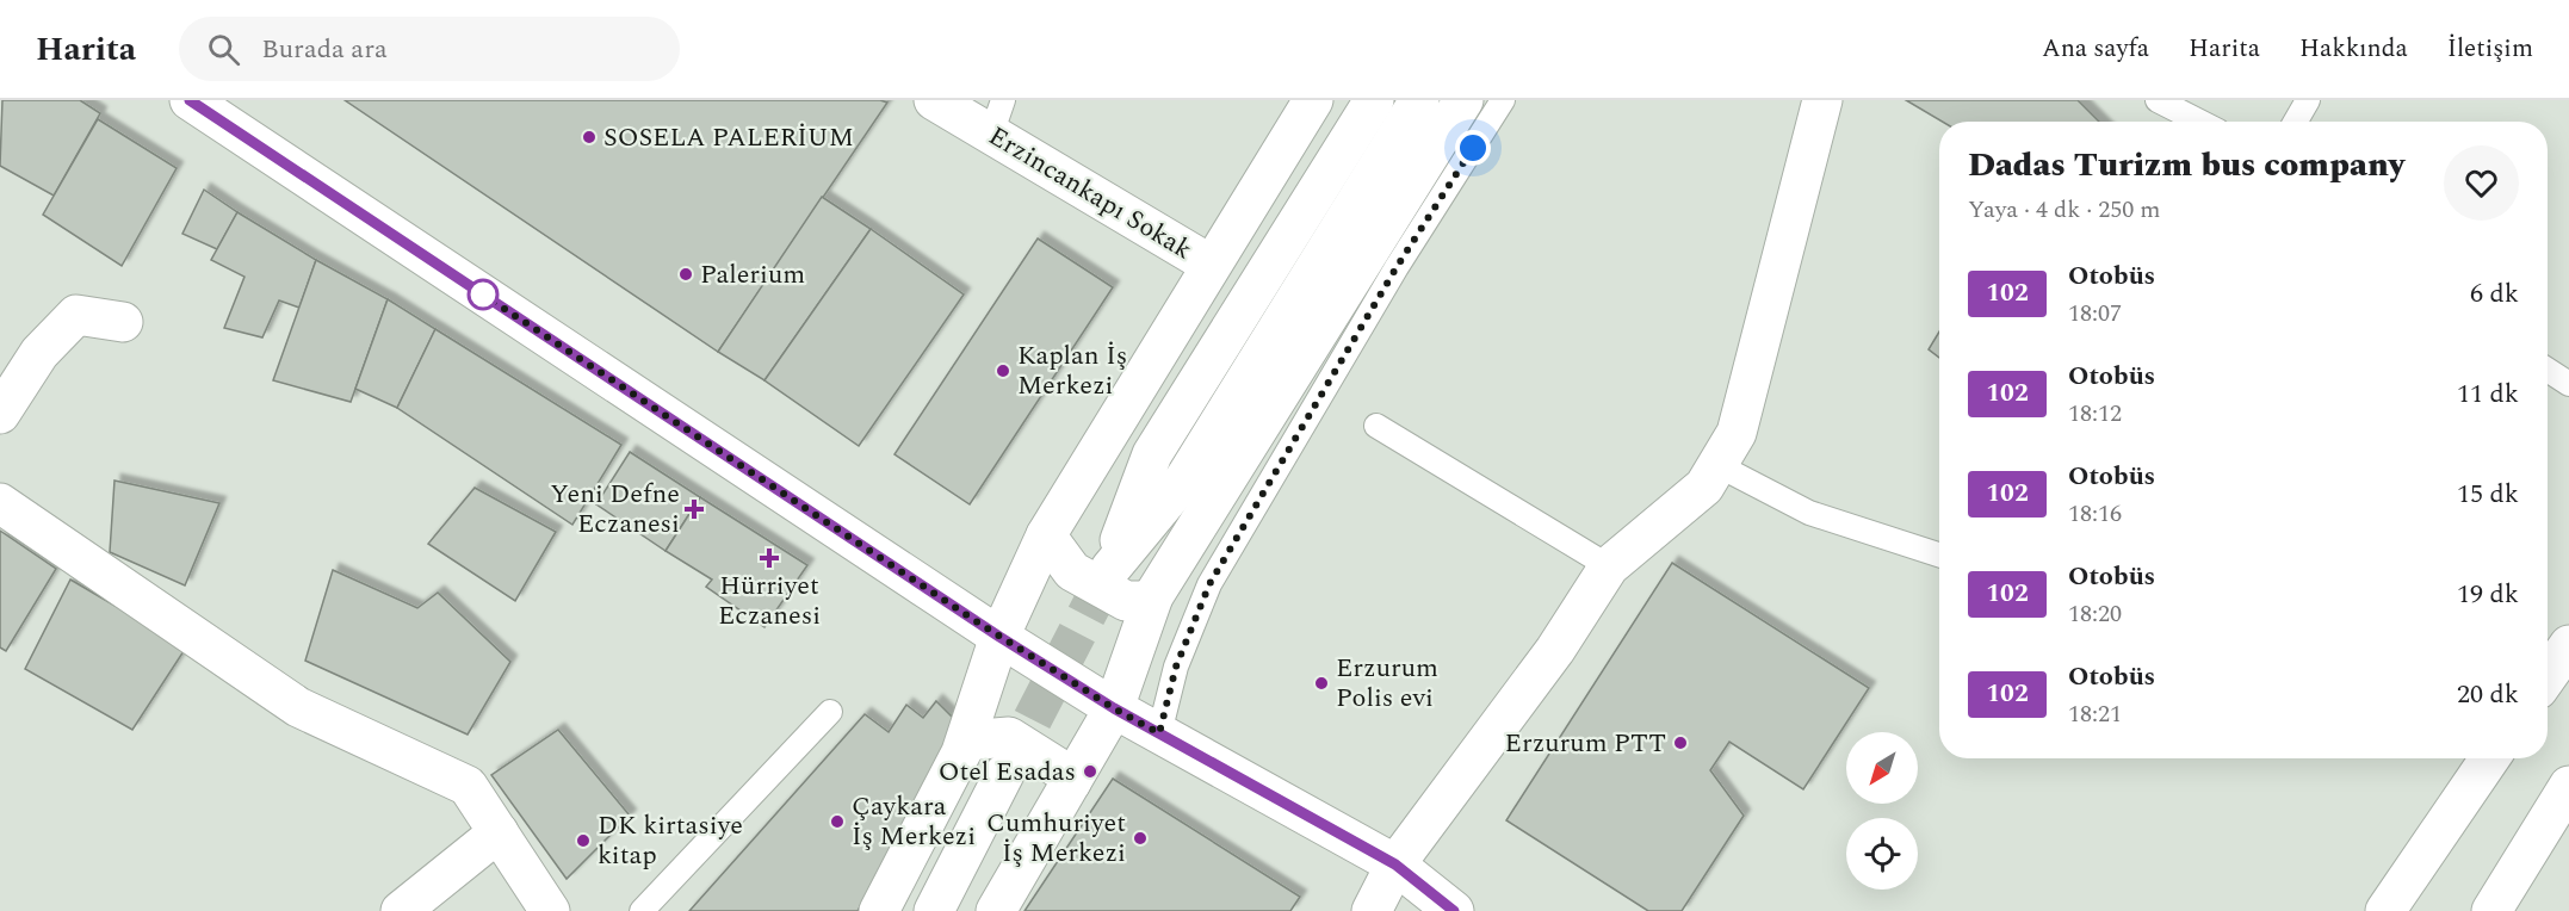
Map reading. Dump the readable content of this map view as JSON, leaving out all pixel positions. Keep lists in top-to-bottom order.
{
  "streets": {
    "main road": ["Erzincankapı Sokak"]
  },
  "places": {
    "other": [
      "SOSELA PALERİUM",
      "Palerium",
      "Kaplan İş Merkezi",
      "Erzurum Polis evi",
      "Erzurum PTT",
      "Otel Esadas",
      "Çaykara İş Merkezi",
      "Cumhuriyet İş Merkezi",
      "DK kirtasiye kitap"
    ],
    "health": ["Yeni Defne Eczanesi", "Hürriyet Eczanesi"]
  },
  "lines": ["bus line 102"],
  "north": "bottom left",
  "page": {
    "header": "Harita",
    "search": "Burada ara",
    "nav": [
      "Ana sayfa",
      "Harita",
      "Hakkında",
      "İletişim"
    ],
    "heading": ["Dadas Turizm bus company", "Yaya · 4 dk · 250 m"],
    "list": [
      {
        "mark": "102",
        "name": "Otobüs",
        "note": "18:07",
        "value": "6 dk"
      },
      {
        "mark": "102",
        "name": "Otobüs",
        "note": "18:12",
        "value": "11 dk"
      },
      {
        "mark": "102",
        "name": "Otobüs",
        "note": "18:16",
        "value": "15 dk"
      },
      {
        "mark": "102",
        "name": "Otobüs",
        "note": "18:20",
        "value": "19 dk"
      },
      {
        "mark": "102",
        "name": "Otobüs",
        "note": "18:21",
        "value": "20 dk"
      }
    ]
  }
}
